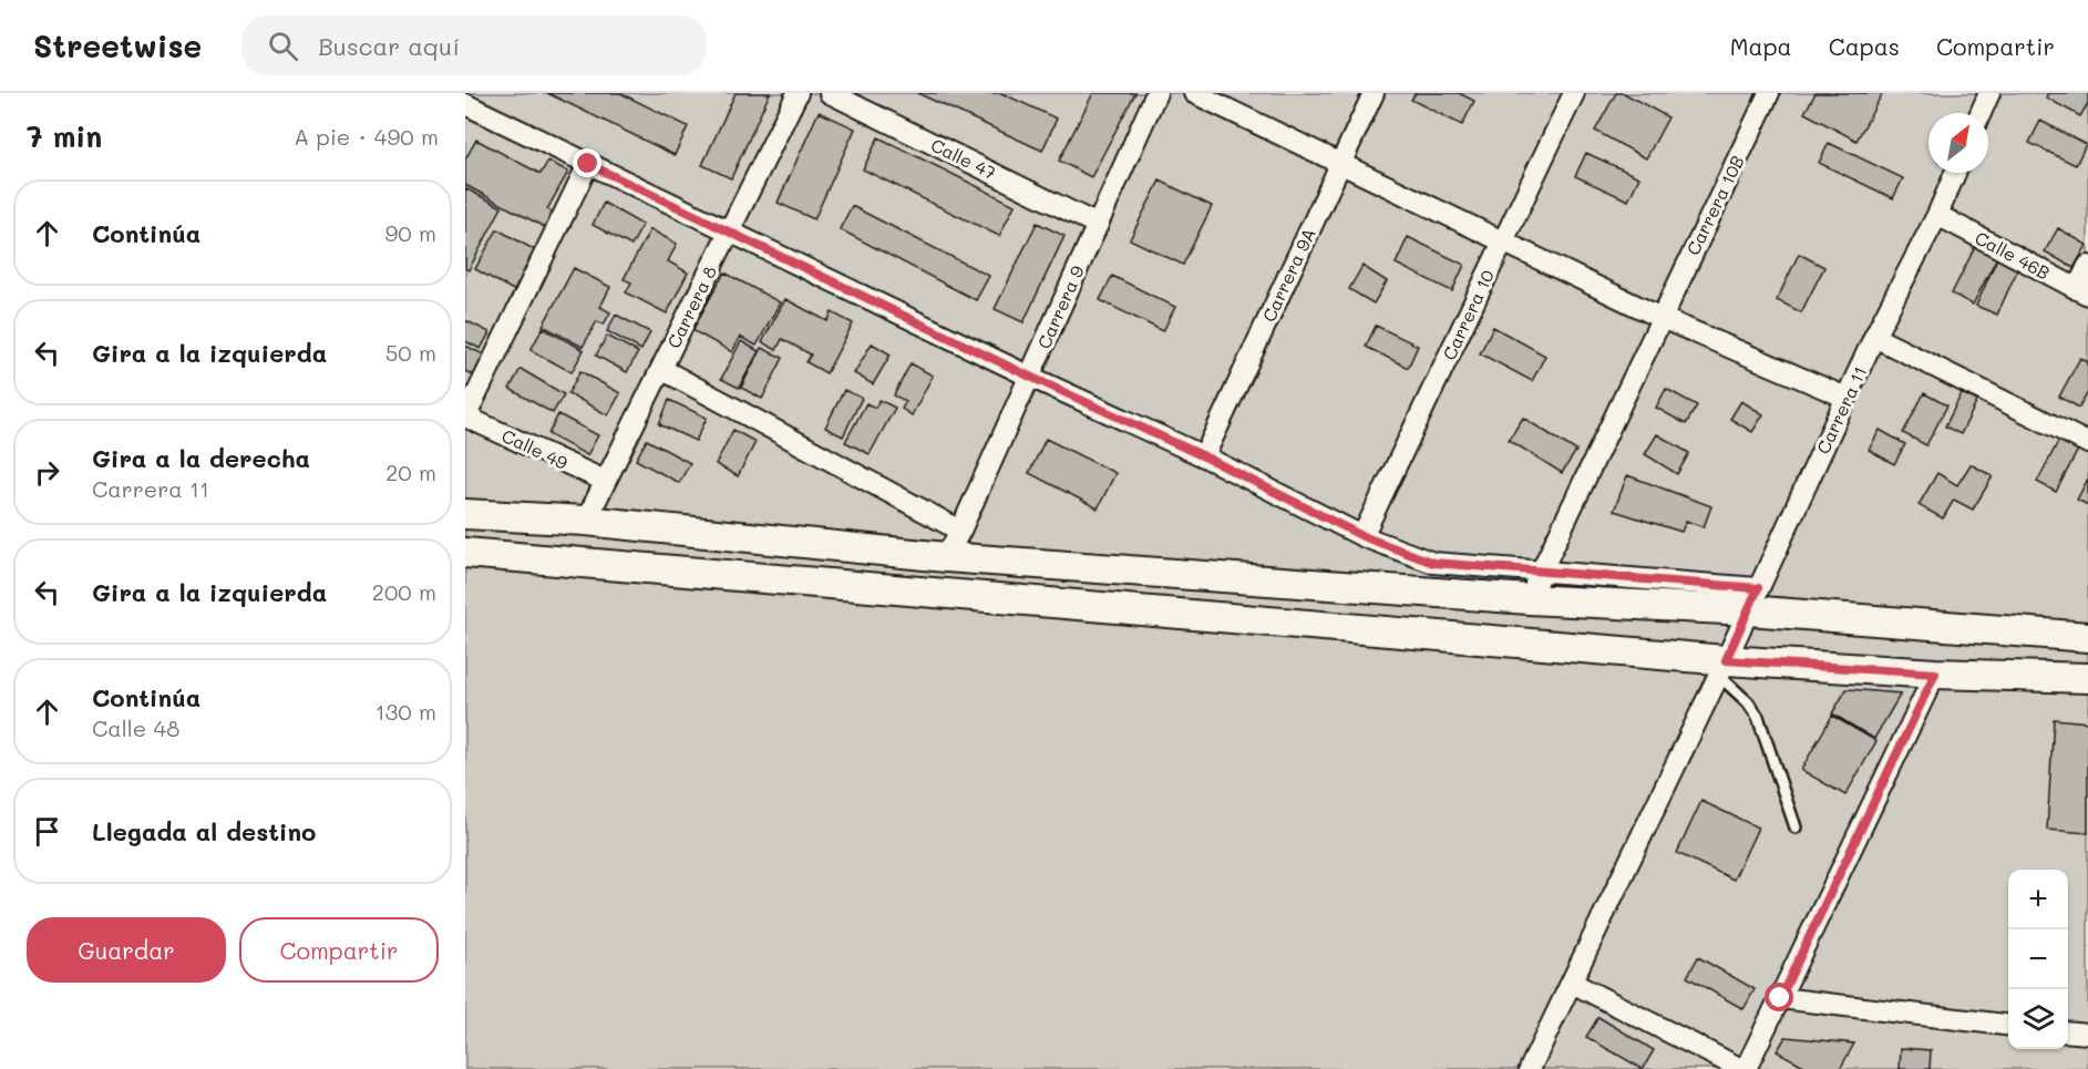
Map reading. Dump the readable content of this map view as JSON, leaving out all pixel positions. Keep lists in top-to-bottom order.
{
  "streets": {
    "street": [
      "Calle 47",
      "Carrera 10B",
      "Calle 46B",
      "Carrera 9A",
      "Carrera 8",
      "Carrera 9",
      "Carrera 10",
      "Carrera 11",
      "Calle 49"
    ]
  },
  "crossings": [
    ["Calle 47", "Carrera 9"],
    ["Calle 46B", "Carrera 11"],
    ["Carrera 8", "Calle 49"]
  ],
  "north": "top right",
  "page": {
    "header": "Streetwise",
    "search": "Buscar aquí",
    "nav": ["Mapa", "Capas", "Compartir"],
    "heading": ["7 min", "A pie · 490 m"],
    "list": [
      ["Continúa", "90 m"],
      ["Gira a la izquierda", "50 m"],
      ["Gira a la derecha", "Carrera 11", "20 m"],
      ["Gira a la izquierda", "200 m"],
      ["Continúa", "Calle 48", "130 m"],
      "Llegada al destino"
    ],
    "map_buttons": ["+", "−"],
    "buttons": ["Guardar", "Compartir"]
  }
}
